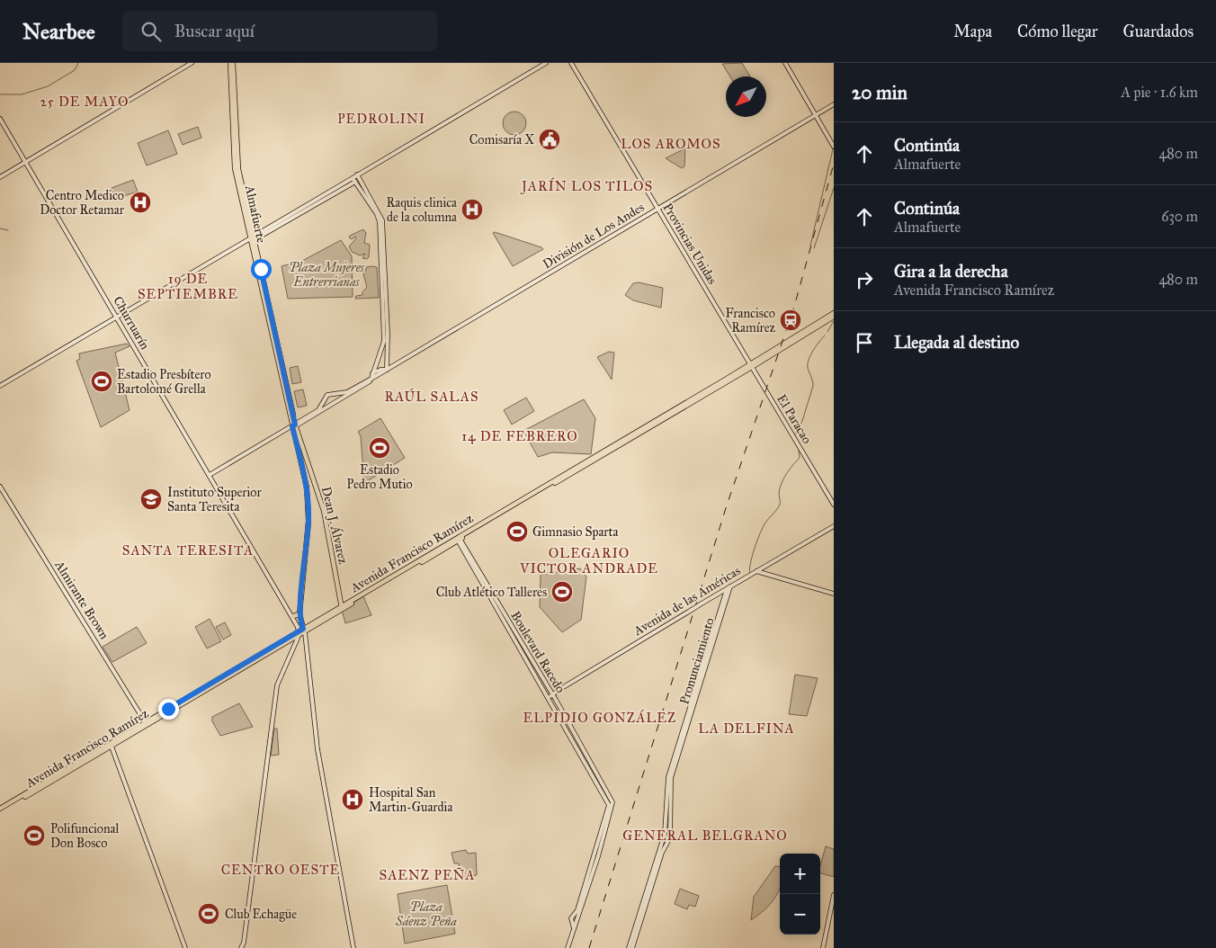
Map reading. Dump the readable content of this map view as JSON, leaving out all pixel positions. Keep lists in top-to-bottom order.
{
  "streets": {
    "main road": ["Almafuerte", "Dean J. Álvarez", "Avenida Francisco Ramírez"],
    "street": [
      "División de Los Andes",
      "Provincias Unidas",
      "Churruarín",
      "El Paracao",
      "Almirante Brown",
      "Avenida de las Américas",
      "Boulevard Racedo",
      "Pronunciamiento"
    ]
  },
  "crossings": [
    ["Almafuerte", "División de Los Andes"],
    ["Almafuerte", "Dean J. Álvarez"],
    ["Almafuerte", "Avenida Francisco Ramírez"],
    ["División de Los Andes", "Provincias Unidas"],
    ["División de Los Andes", "Dean J. Álvarez"],
    ["Provincias Unidas", "El Paracao"],
    ["Provincias Unidas", "Avenida Francisco Ramírez"],
    ["Churruarín", "Avenida Francisco Ramírez"],
    ["El Paracao", "Avenida Francisco Ramírez"],
    ["Dean J. Álvarez", "Avenida Francisco Ramírez"],
    ["Avenida Francisco Ramírez", "Almirante Brown"],
    ["Avenida Francisco Ramírez", "Boulevard Racedo"],
    ["Avenida de las Américas", "Boulevard Racedo"],
    ["Avenida de las Américas", "Pronunciamiento"]
  ],
  "districts": [
    "25 DE MAYO",
    "PEDROLINI",
    "LOS AROMOS",
    "JARÍN LOS TILOS",
    "19 DE SEPTIEMBRE",
    "RAÚL SALAS",
    "14 DE FEBRERO",
    "SANTA TERESITA",
    "OLEGARIO VICTOR ANDRADE",
    "ELPIDIO GONZÁLEZ",
    "LA DELFINA",
    "GENERAL BELGRANO",
    "CENTRO OESTE",
    "SAENZ PEÑA"
  ],
  "parks": ["Plaza Mujeres Entrerrianas", "Plaza Sáenz Peña"],
  "places": {
    "public building": ["Comisaría X"],
    "hospital": ["Centro Medico Doctor Retamar", "Raquis clinica de la columna", "Hospital San Martin-Guardia"],
    "station": ["Francisco Ramírez"],
    "sports": [
      "Estadio Presbítero Bartolomé Grella",
      "Estadio Pedro Mutio",
      "Gimnasio Sparta",
      "Club Atlético Talleres",
      "Polifuncional Don Bosco",
      "Club Echagüe"
    ],
    "school or university": ["Instituto Superior Santa Teresita"]
  },
  "north": "bottom left",
  "page": {
    "header": "Nearbee",
    "search": "Buscar aquí",
    "nav": ["Mapa", "Cómo llegar", "Guardados"],
    "heading": ["20 min", "A pie · 1.6 km"],
    "list": [
      ["Continúa", "Almafuerte", "480 m"],
      ["Continúa", "Almafuerte", "630 m"],
      ["Gira a la derecha", "Avenida Francisco Ramírez", "480 m"],
      "Llegada al destino"
    ],
    "map_buttons": ["+", "−"]
  }
}
